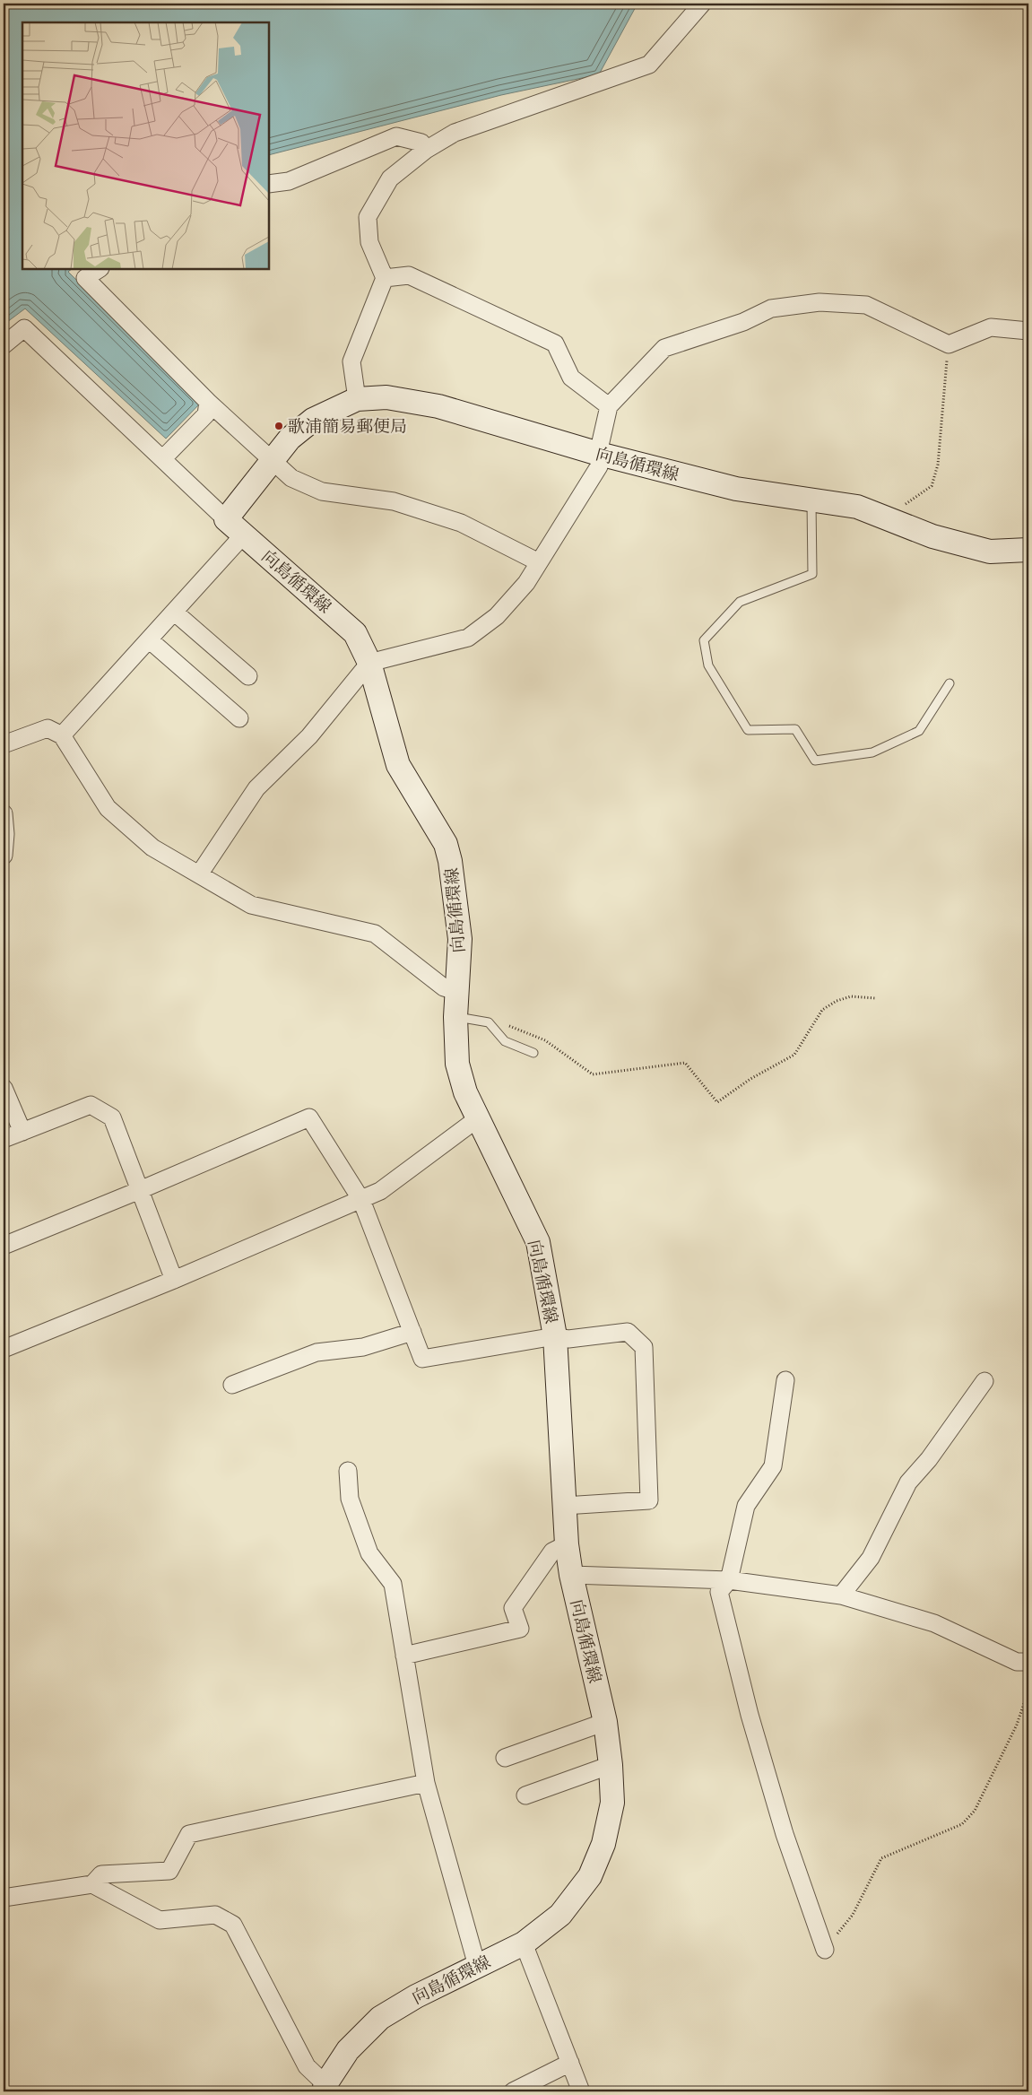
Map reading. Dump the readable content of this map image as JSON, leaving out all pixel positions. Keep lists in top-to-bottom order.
{
  "streets": {
    "main road": ["向島循環線"]
  },
  "places": ["歌浦簡易郵便局"]
}
